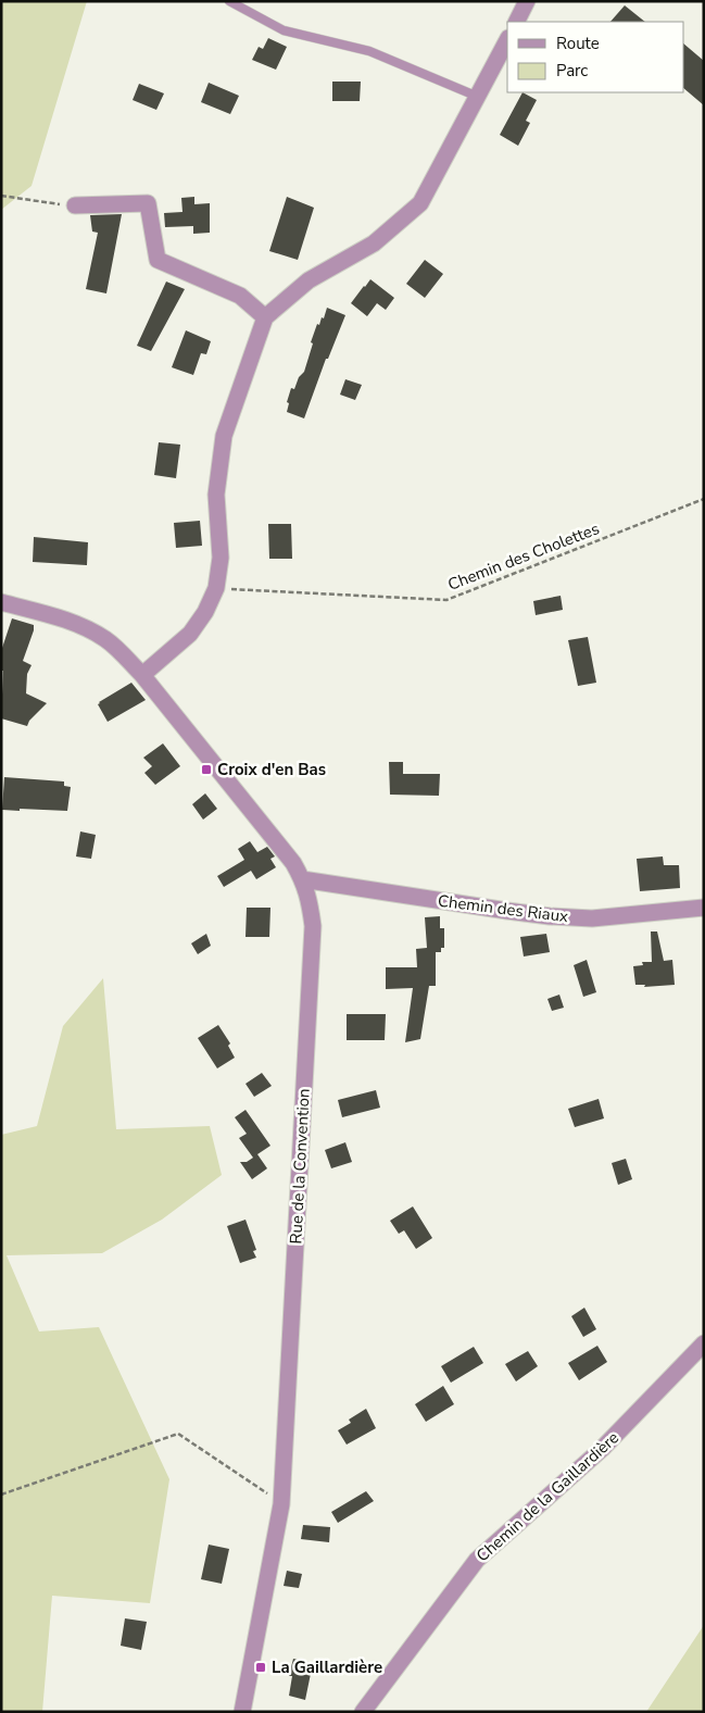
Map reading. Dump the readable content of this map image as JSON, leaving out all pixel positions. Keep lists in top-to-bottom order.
{
  "streets": {
    "street": ["Chemin des Riaux", "Rue de la Convention", "Chemin de la Gaillardière"],
    "path": ["Chemin des Cholettes"]
  },
  "crossings": [
    ["Chemin des Riaux", "Rue de la Convention"]
  ],
  "places": {
    "transit": ["Croix d'en Bas", "La Gaillardière"]
  },
  "legend": ["Route", "Parc"]
}
